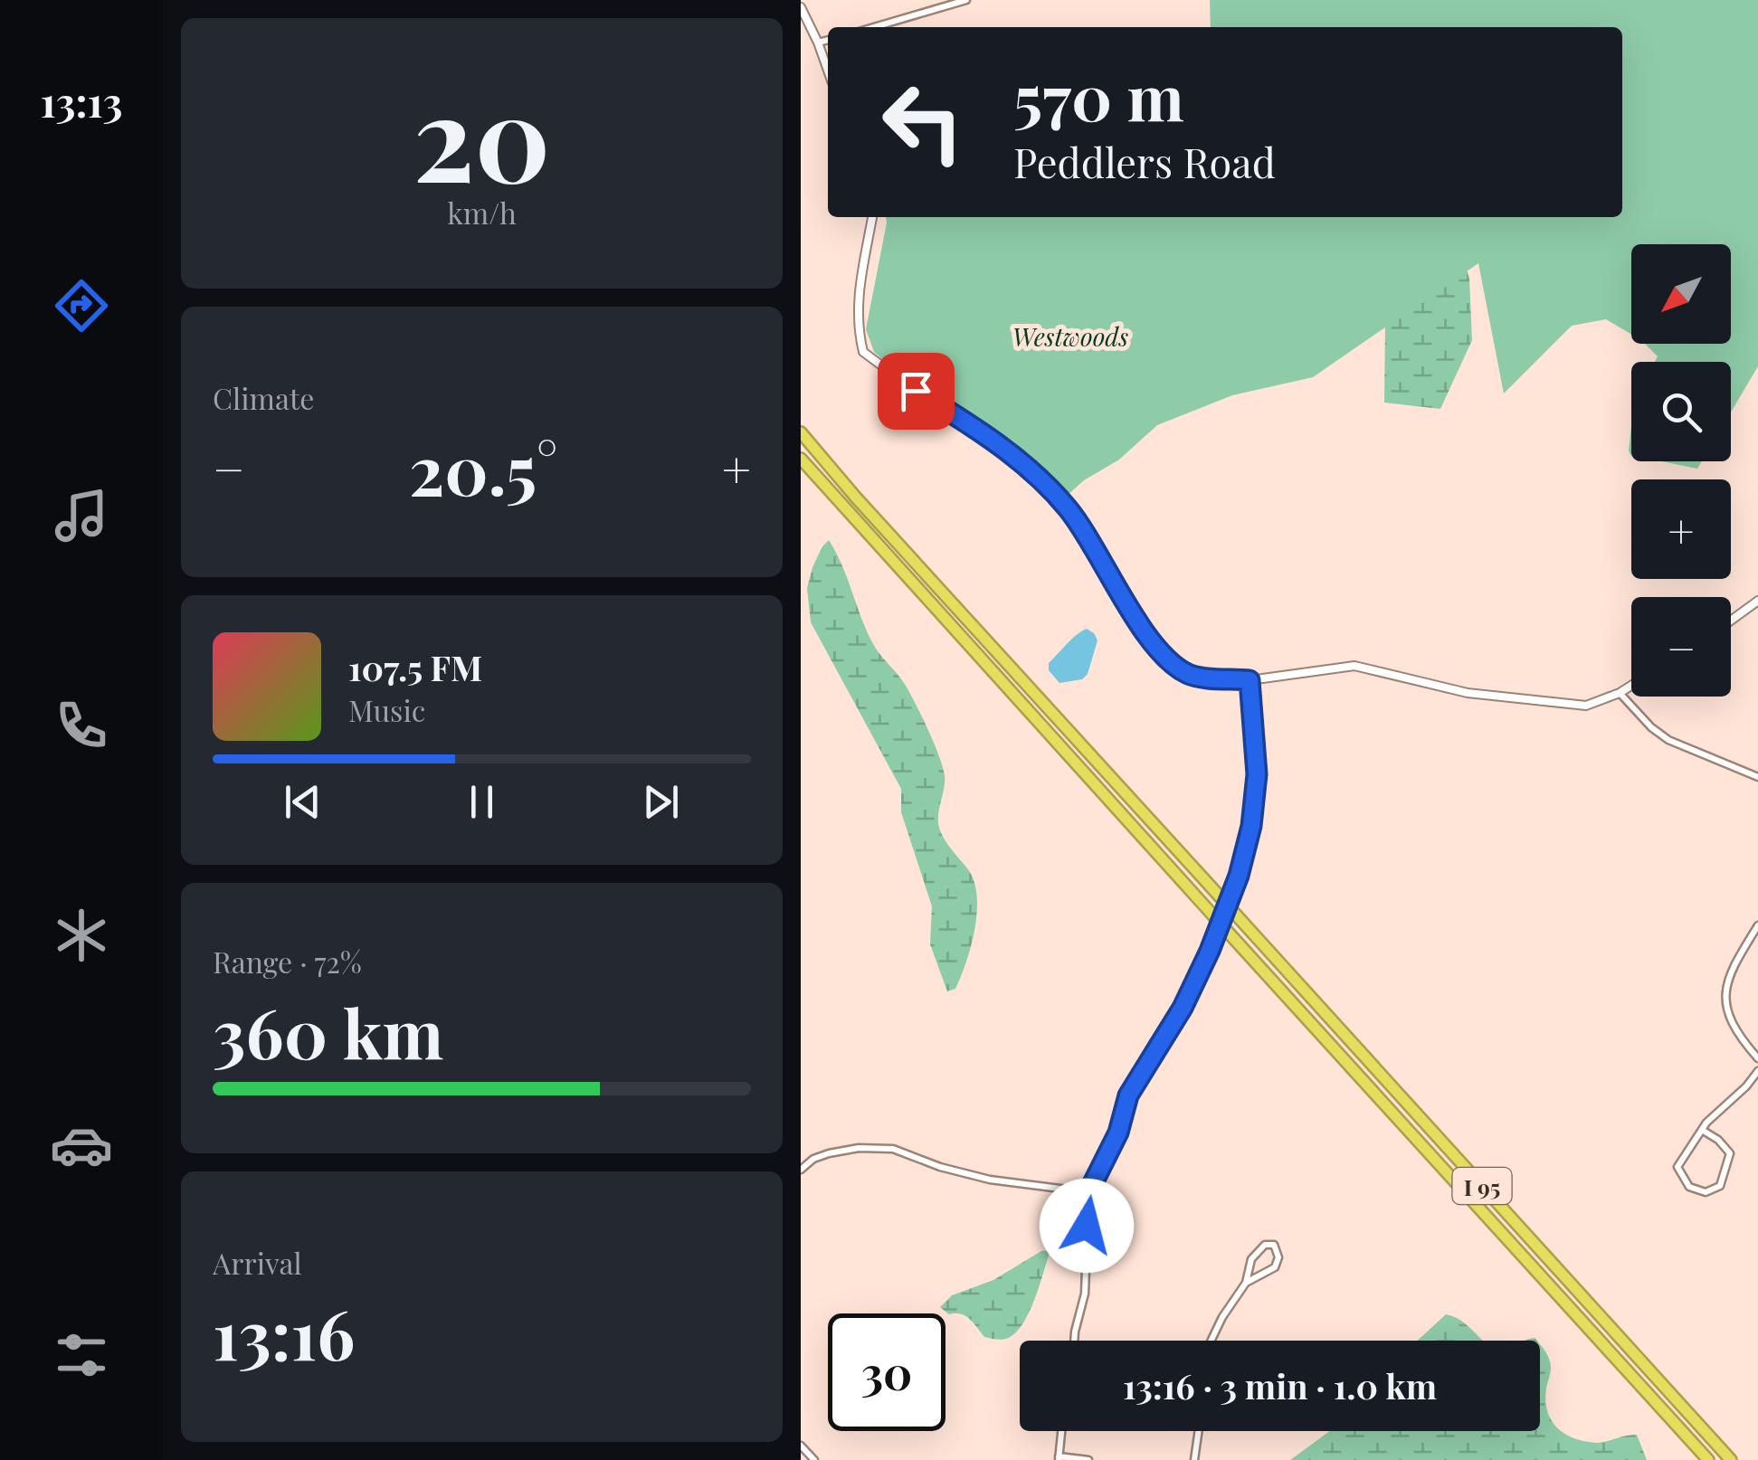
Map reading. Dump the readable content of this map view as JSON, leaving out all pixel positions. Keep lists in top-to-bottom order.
{
  "streets": {
    "highway": ["I 95"]
  },
  "parks": ["Westwoods"],
  "north": "bottom left",
  "page": {
    "tabs": "13:13",
    "tile": [
      ["20", "km/h"],
      "Climate",
      ["Range · 72%", "360 km"],
      ["Arrival", "13:16"]
    ],
    "turn": ["570 m", "Peddlers Road"],
    "map_buttons": ["+", "−"],
    "heat": ["−", "20.5°", "+"],
    "song": ["107.5 FM", "Music"],
    "limit": "30",
    "trip": "13:16 · 3 min · 1.0 km"
  }
}
